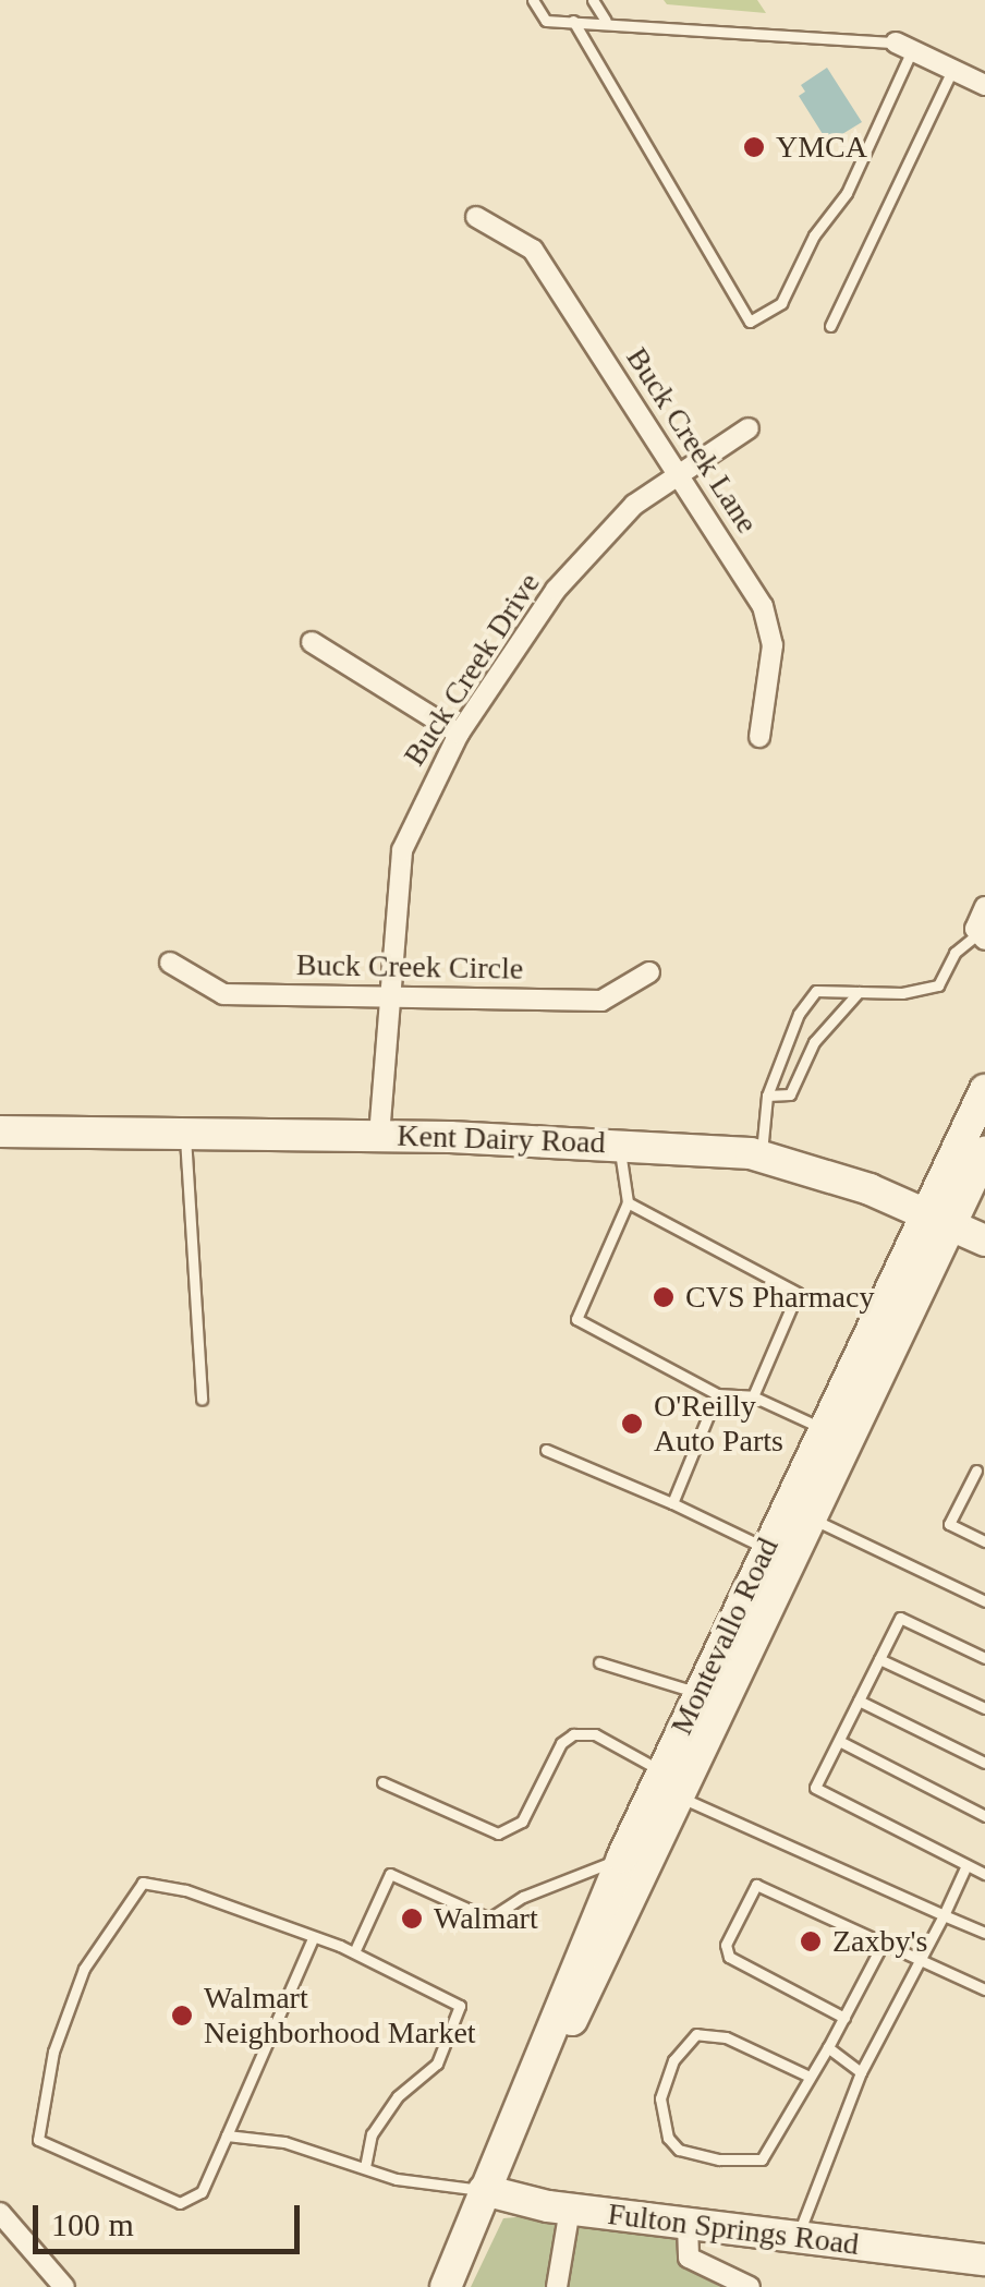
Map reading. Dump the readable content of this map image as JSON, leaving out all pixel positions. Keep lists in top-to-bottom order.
{
  "streets": {
    "main road": ["Kent Dairy Road", "Montevallo Road", "Fulton Springs Road"],
    "street": ["Buck Creek Lane", "Buck Creek Drive", "Buck Creek Circle"]
  },
  "crossings": [
    ["Buck Creek Lane", "Buck Creek Drive"],
    ["Buck Creek Drive", "Buck Creek Circle"],
    ["Buck Creek Drive", "Kent Dairy Road"],
    ["Kent Dairy Road", "Montevallo Road"],
    ["Montevallo Road", "Fulton Springs Road"]
  ],
  "places": [
    "YMCA",
    "CVS Pharmacy",
    "O'Reilly Auto Parts",
    "Walmart",
    "Zaxby's",
    "Walmart Neighborhood Market"
  ],
  "scale_bar": "100 m"
}
